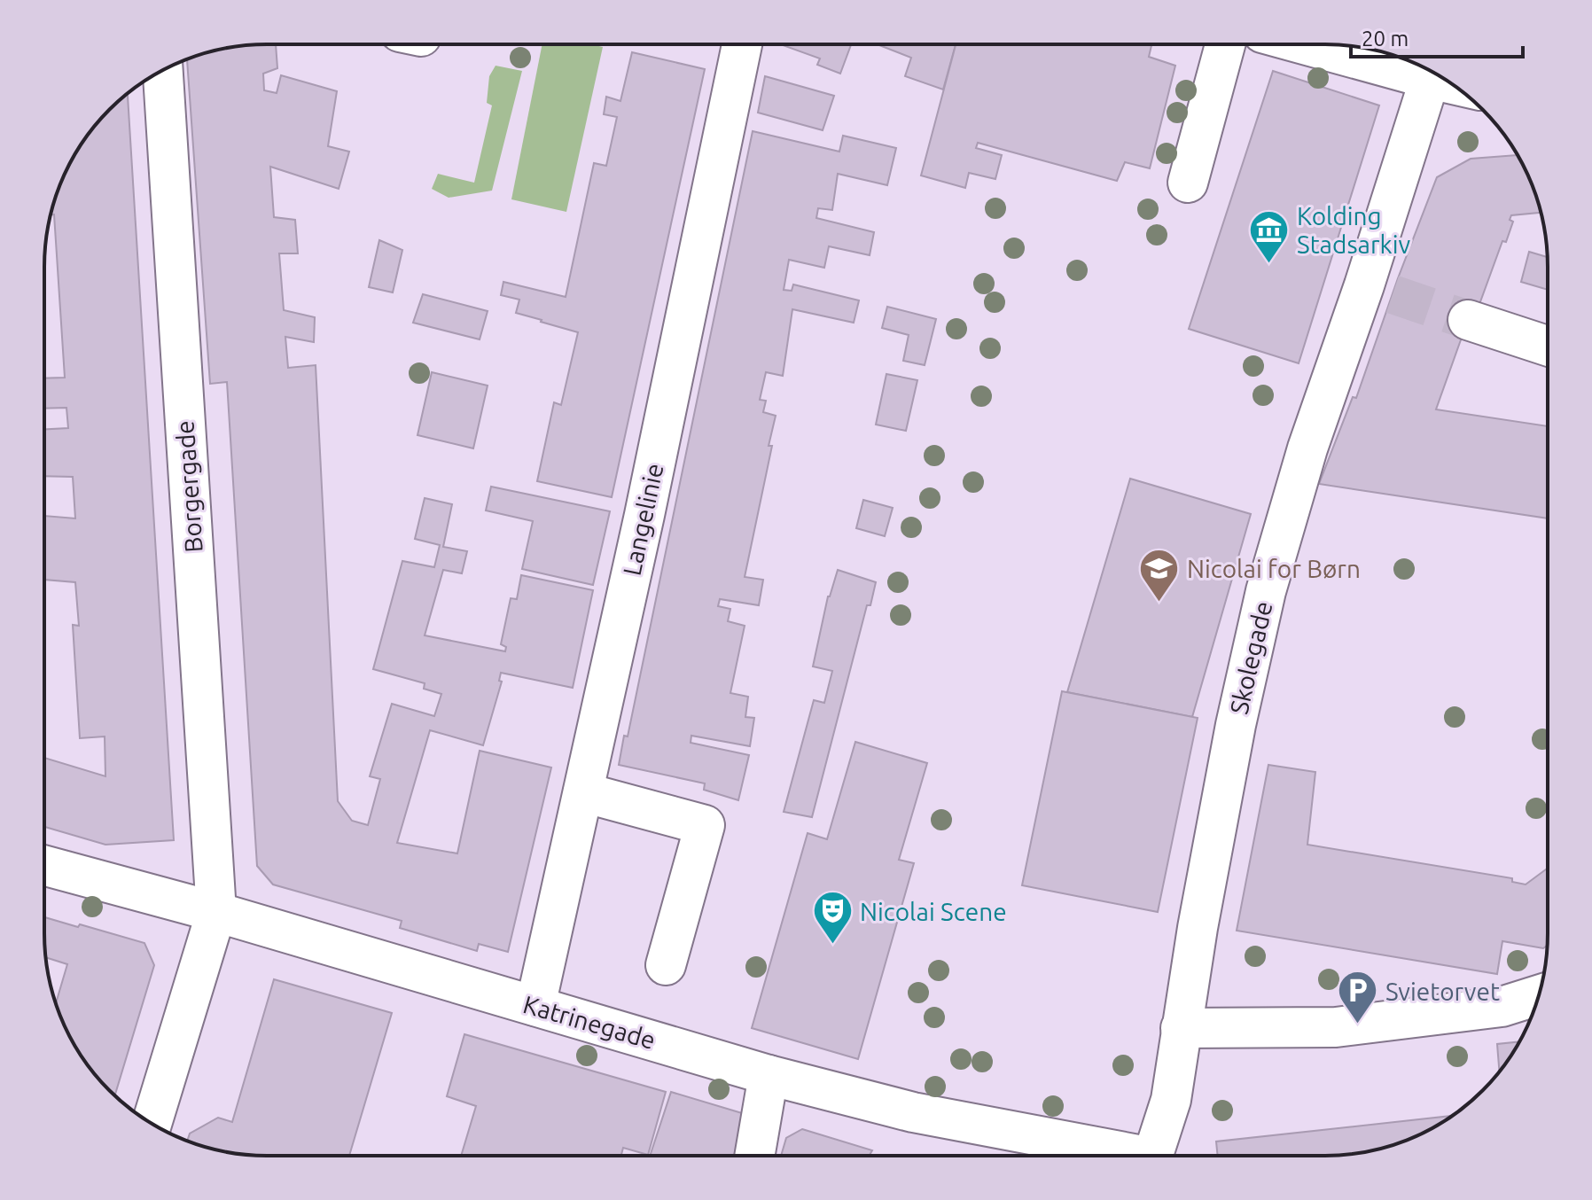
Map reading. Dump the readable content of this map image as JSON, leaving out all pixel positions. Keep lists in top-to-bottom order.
{
  "streets": {
    "street": [
      "Borgergade",
      "Langelinie",
      "Skolegade",
      "Katrinegade"
    ]
  },
  "crossings": [
    ["Borgergade", "Katrinegade"],
    ["Langelinie", "Katrinegade"]
  ],
  "places": {
    "museum": ["Kolding Stadsarkiv"],
    "school or university": ["Nicolai for Børn"],
    "theatre": ["Nicolai Scene"],
    "parking": ["Svietorvet"]
  },
  "scale_bar": "20 m"
}
